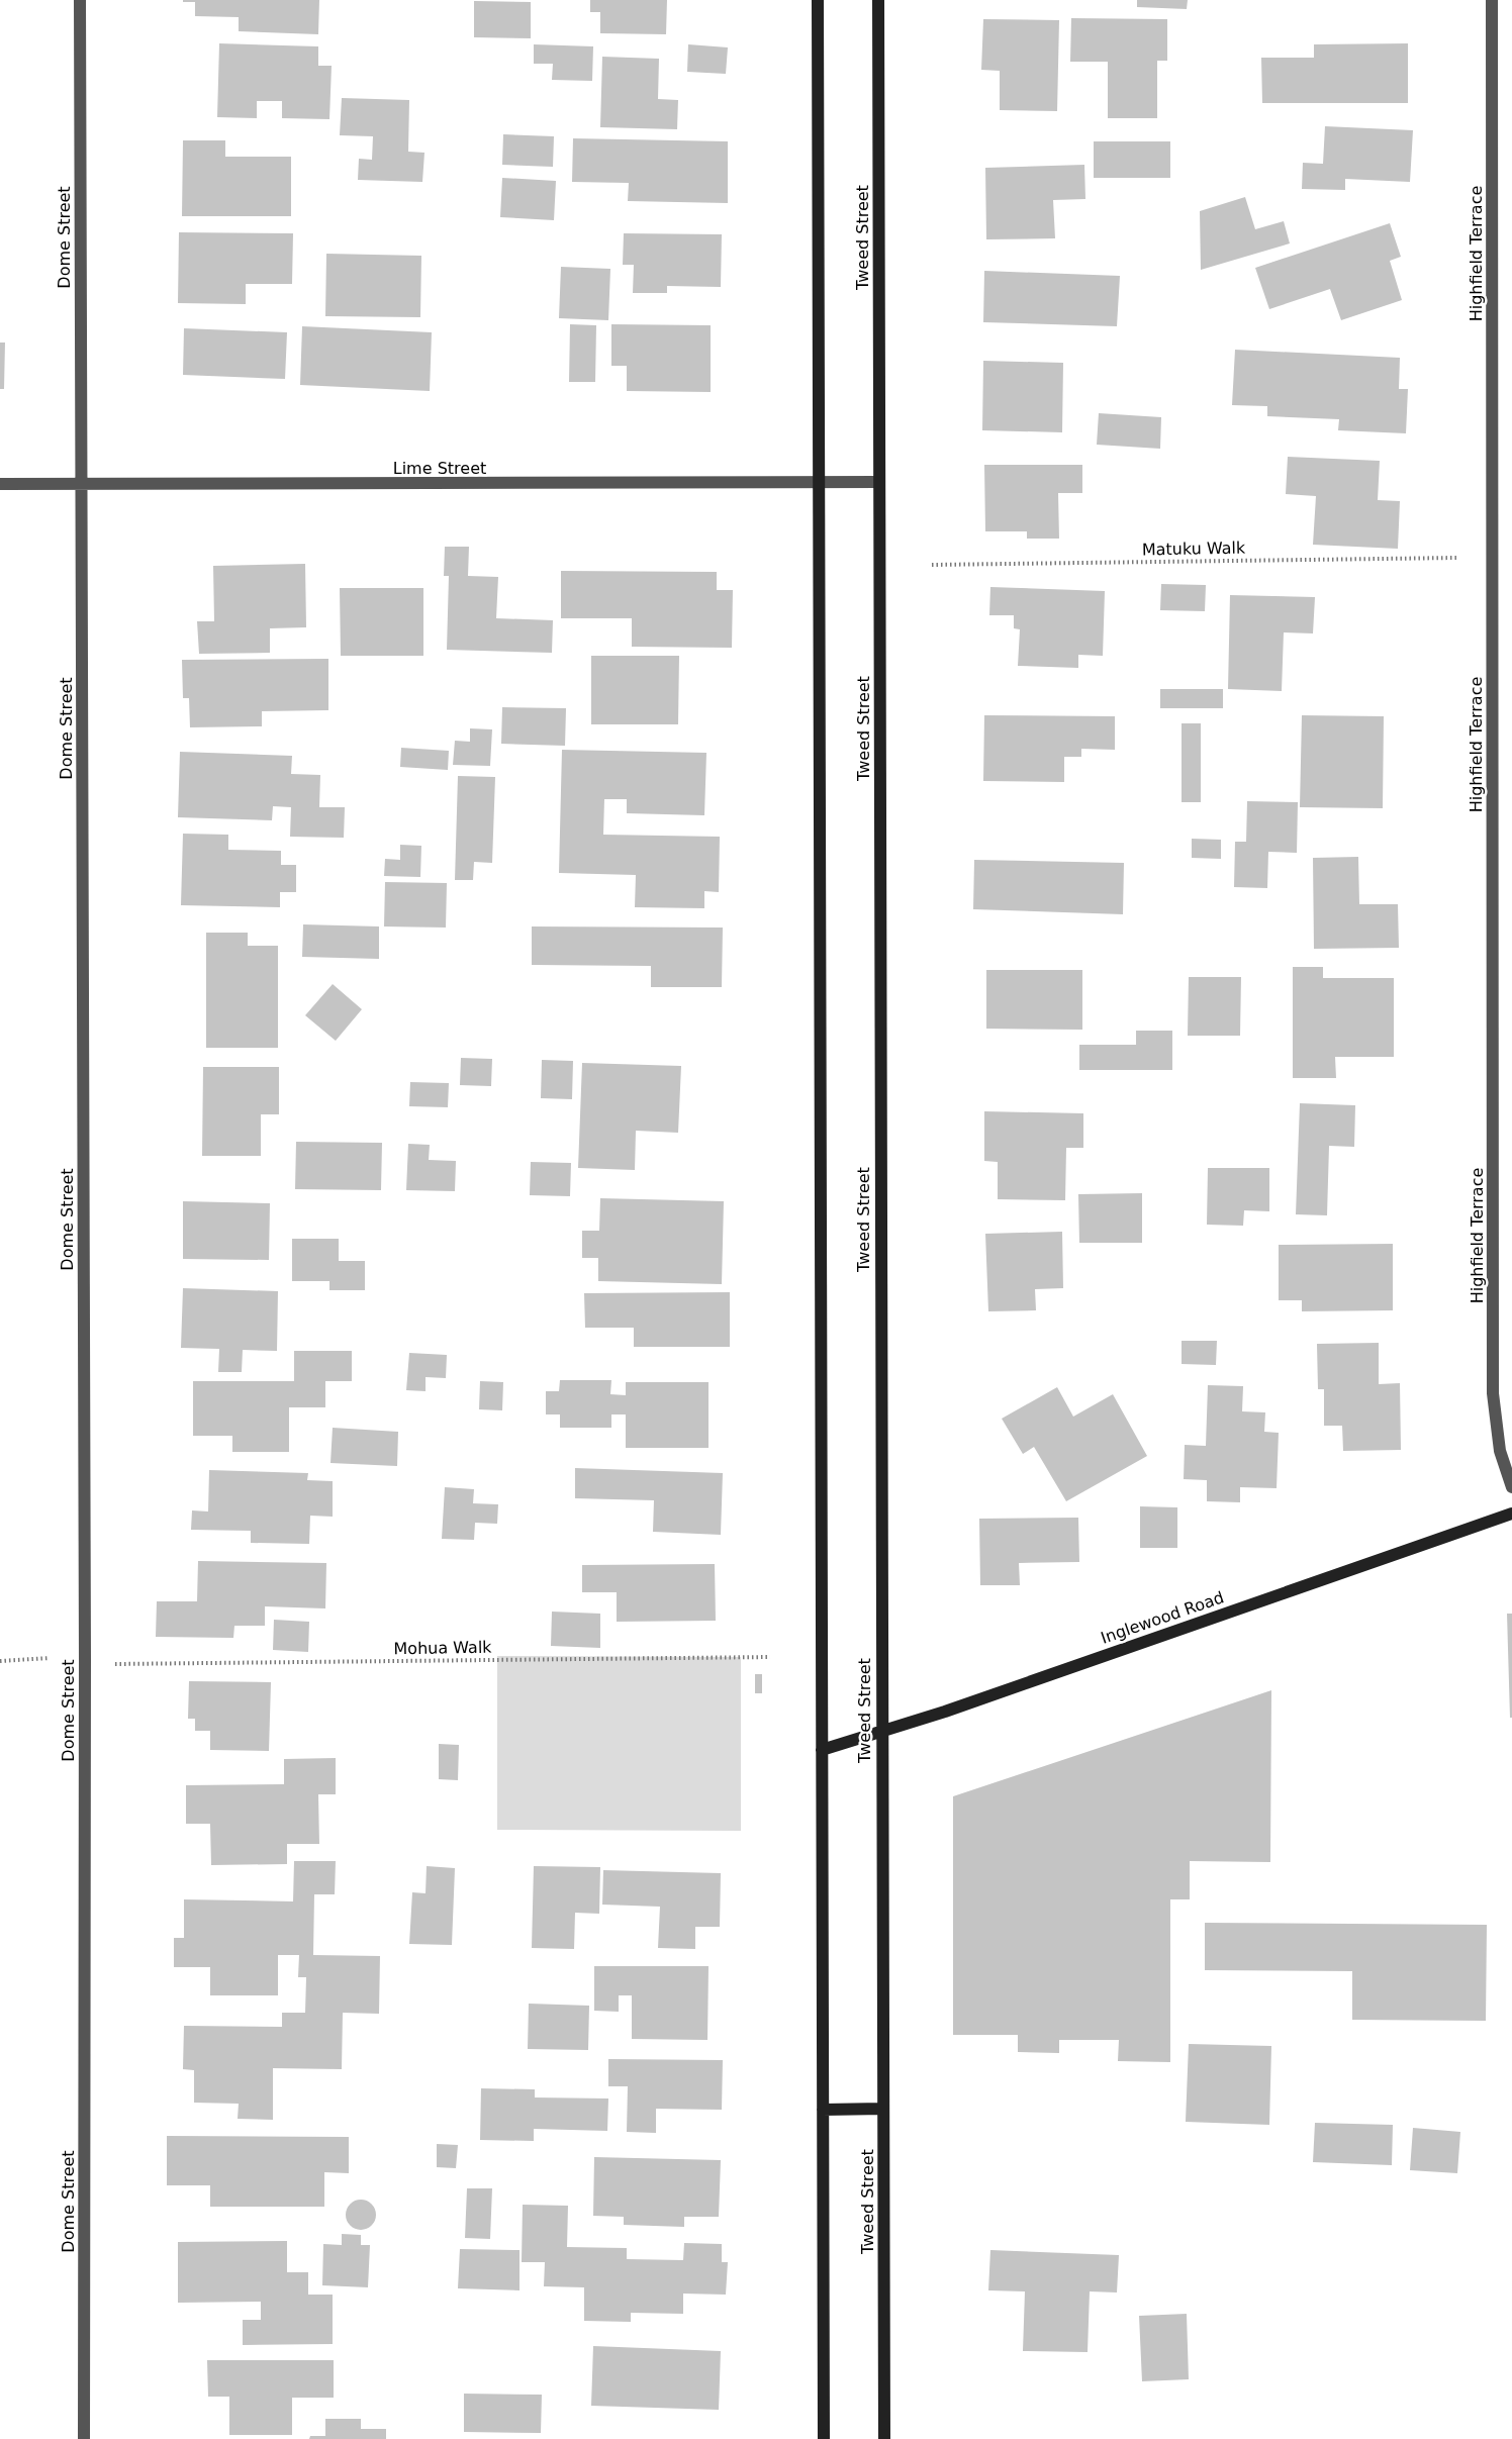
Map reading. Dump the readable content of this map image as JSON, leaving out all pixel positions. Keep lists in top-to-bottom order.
{
  "streets": {
    "main road": ["Tweed Street", "Inglewood Road"],
    "street": ["Dome Street", "Highfield Terrace", "Lime Street"],
    "path": ["Matuku Walk", "Mohua Walk"]
  },
  "crossings": [
    ["Dome Street", "Lime Street"],
    ["Tweed Street", "Lime Street"],
    ["Tweed Street", "Inglewood Road"]
  ]
}
